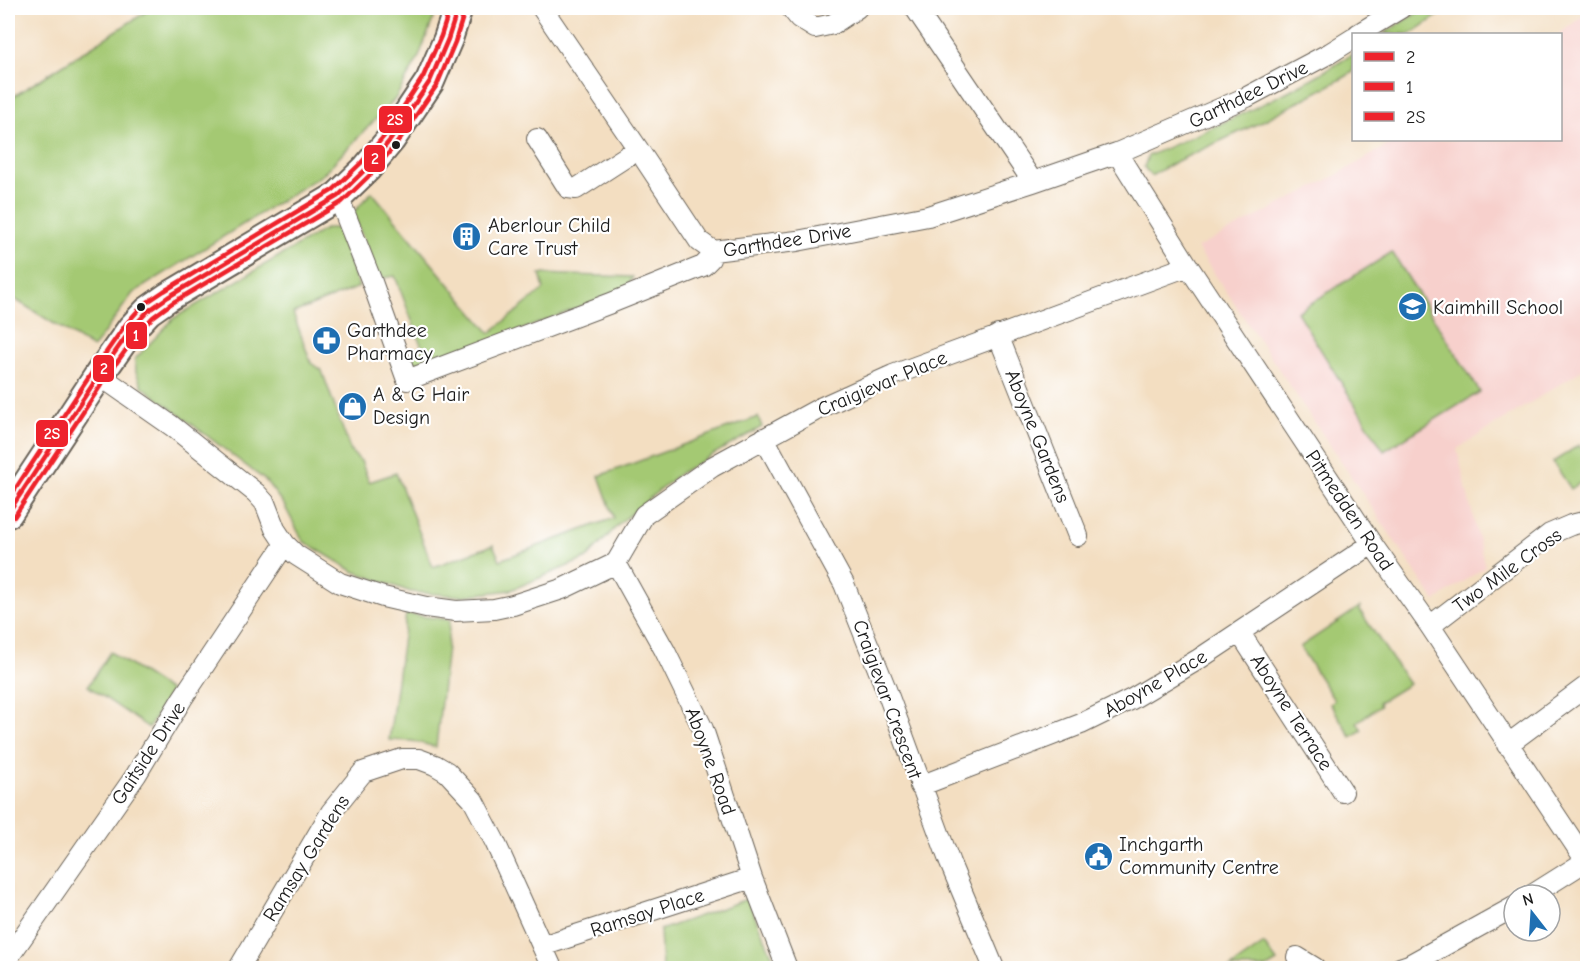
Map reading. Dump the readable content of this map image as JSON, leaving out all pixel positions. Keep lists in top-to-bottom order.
{
  "streets": {
    "street": [
      "Garthdee Drive",
      "Craigievar Place",
      "Aboyne Gardens",
      "Pitmedden Road",
      "Two Mile Cross",
      "Aboyne Place",
      "Craigievar Crescent",
      "Aboyne Terrace",
      "Gaitside Drive",
      "Aboyne Road",
      "Ramsay Gardens",
      "Ramsay Place"
    ]
  },
  "crossings": [
    ["Garthdee Drive", "Pitmedden Road"],
    ["Craigievar Place", "Aboyne Gardens"],
    ["Craigievar Place", "Pitmedden Road"],
    ["Craigievar Place", "Craigievar Crescent"],
    ["Craigievar Place", "Aboyne Road"],
    ["Pitmedden Road", "Two Mile Cross"],
    ["Pitmedden Road", "Aboyne Place"],
    ["Aboyne Place", "Craigievar Crescent"],
    ["Aboyne Place", "Aboyne Terrace"],
    ["Aboyne Road", "Ramsay Place"],
    ["Ramsay Gardens", "Ramsay Place"]
  ],
  "places": {
    "building": ["Aberlour Child Care Trust"],
    "school or university": ["Kaimhill School"],
    "pharmacy": ["Garthdee Pharmacy"],
    "shop": ["A & G Hair Design"],
    "public building": ["Inchgarth Community Centre"]
  },
  "lines": ["transit line 2", "transit line 2S", "transit line 1"],
  "legend": ["2", "1", "2S"],
  "north": "top"
}
